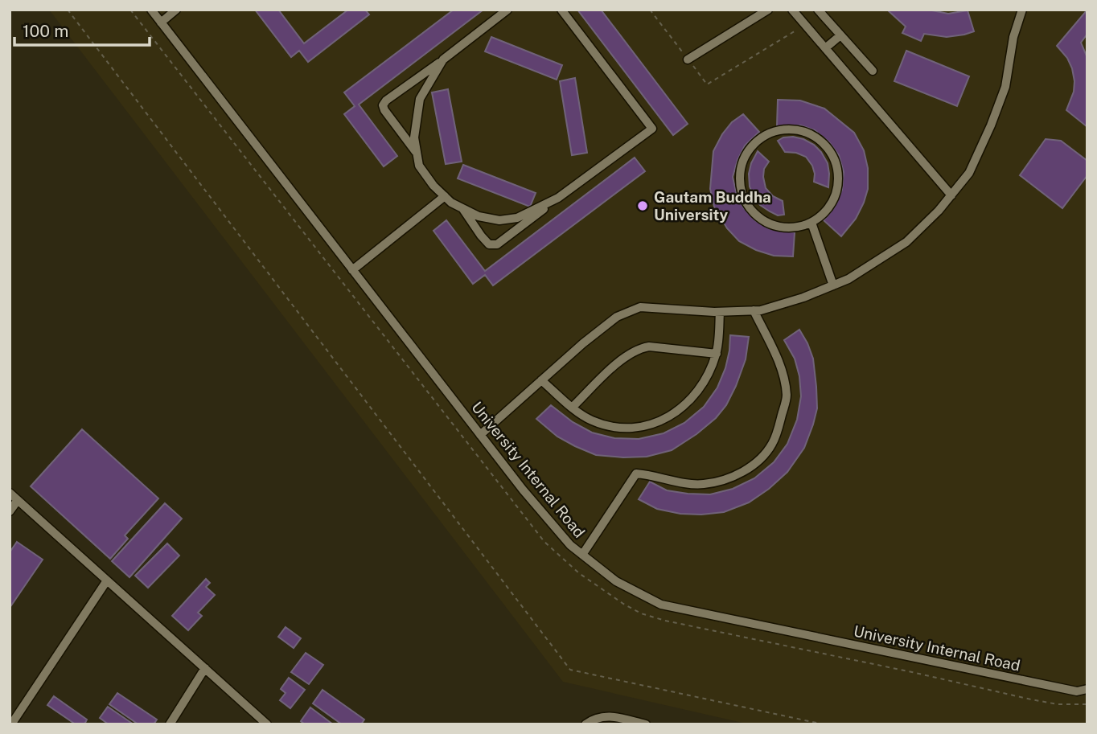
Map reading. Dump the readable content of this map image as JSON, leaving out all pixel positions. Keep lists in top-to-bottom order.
{
  "streets": {
    "street": ["University Internal Road"]
  },
  "places": ["Gautam Buddha University"],
  "scale_bar": "100 m"
}
